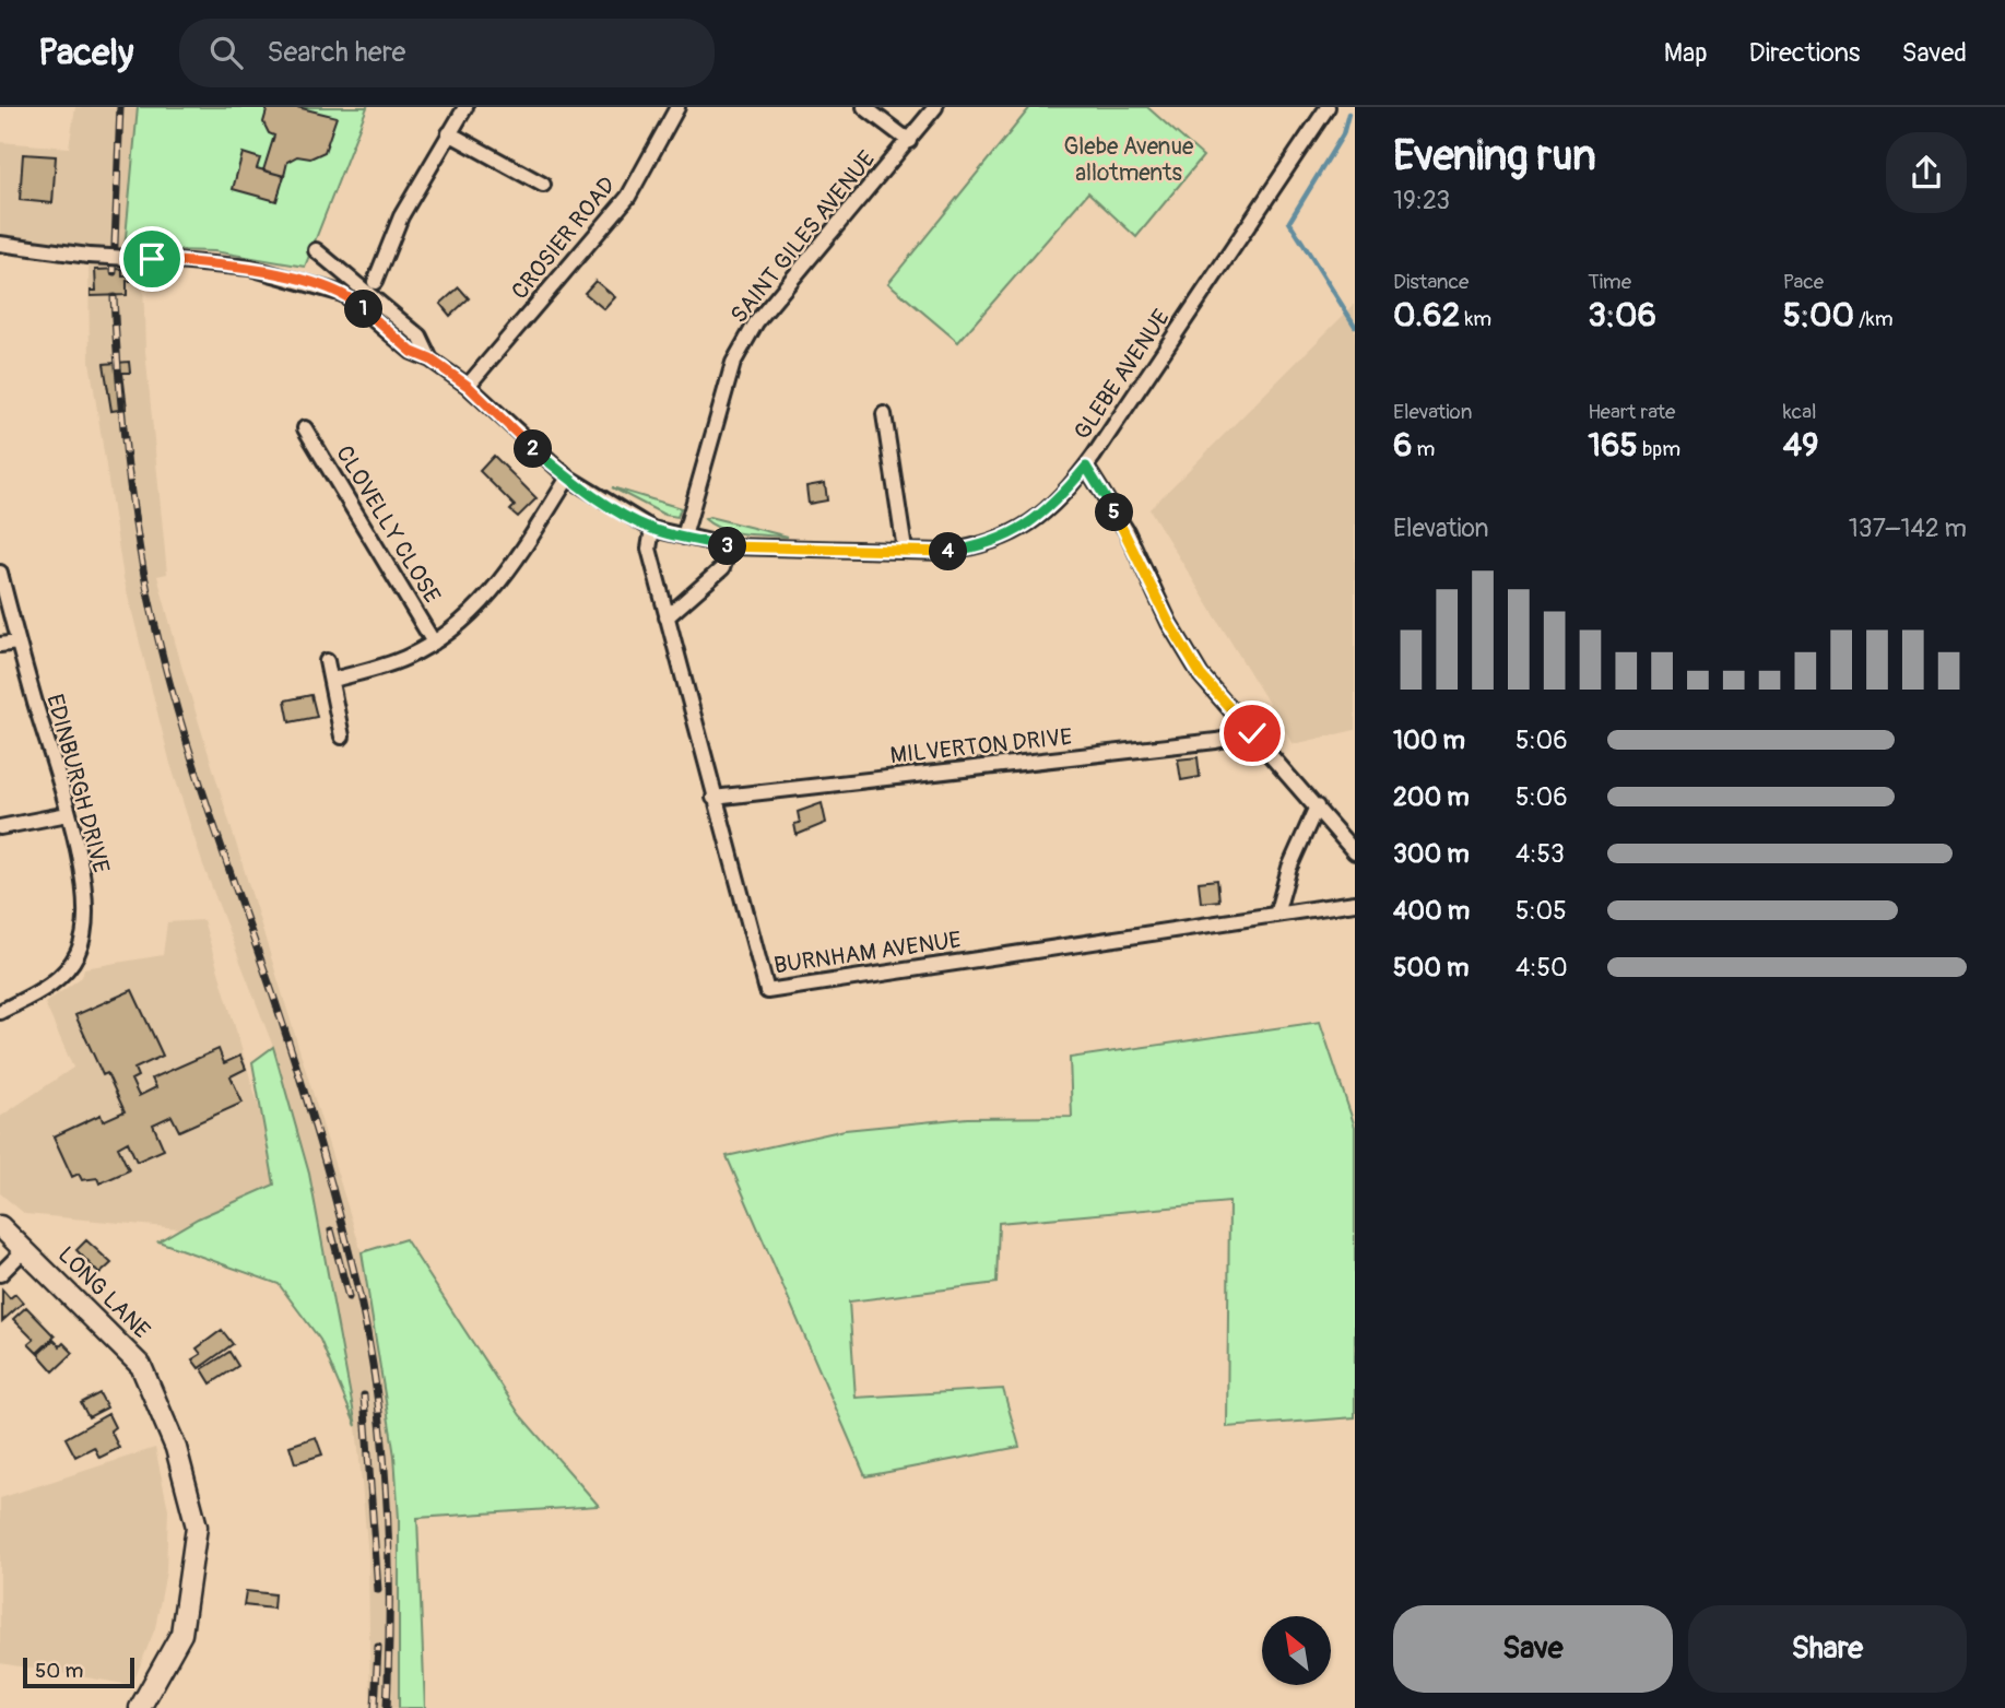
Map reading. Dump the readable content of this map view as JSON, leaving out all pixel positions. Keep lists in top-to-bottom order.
{
  "streets": {
    "main road": ["LONG LANE"],
    "street": [
      "SAINT GILES AVENUE",
      "CROSIER ROAD",
      "GLEBE AVENUE",
      "CLOVELLY CLOSE",
      "MILVERTON DRIVE",
      "EDINBURGH DRIVE",
      "BURNHAM AVENUE"
    ]
  },
  "crossings": [
    ["SAINT GILES AVENUE", "GLEBE AVENUE"],
    ["CROSIER ROAD", "GLEBE AVENUE"],
    ["GLEBE AVENUE", "BURNHAM AVENUE"],
    ["MILVERTON DRIVE", "BURNHAM AVENUE"]
  ],
  "parks": ["Glebe Avenue allotments"],
  "scale_bar": "50 m",
  "north": "top left",
  "page": {
    "header": "Pacely",
    "search": "Search here",
    "nav": ["Map", "Directions", "Saved"],
    "heading": ["Evening run", "19:23"],
    "stats": [
      ["Distance", "0.62 km"],
      ["Time", "3:06"],
      ["Pace", "5:00 /km"],
      ["Elevation", "6 m"],
      ["Heart rate", "165 bpm"],
      ["kcal", "49"]
    ],
    "pins": [
      "1",
      "2",
      "5",
      "3",
      "4"
    ],
    "chart": ["Elevation", "137–142 m"],
    "list": [
      {
        "name": "100 m",
        "note": "5:06"
      },
      {
        "name": "200 m",
        "note": "5:06"
      },
      {
        "name": "300 m",
        "note": "4:53"
      },
      {
        "name": "400 m",
        "note": "5:05"
      },
      {
        "name": "500 m",
        "note": "4:50"
      }
    ],
    "buttons": ["Save", "Share"],
    "scale": "50 m"
  }
}
